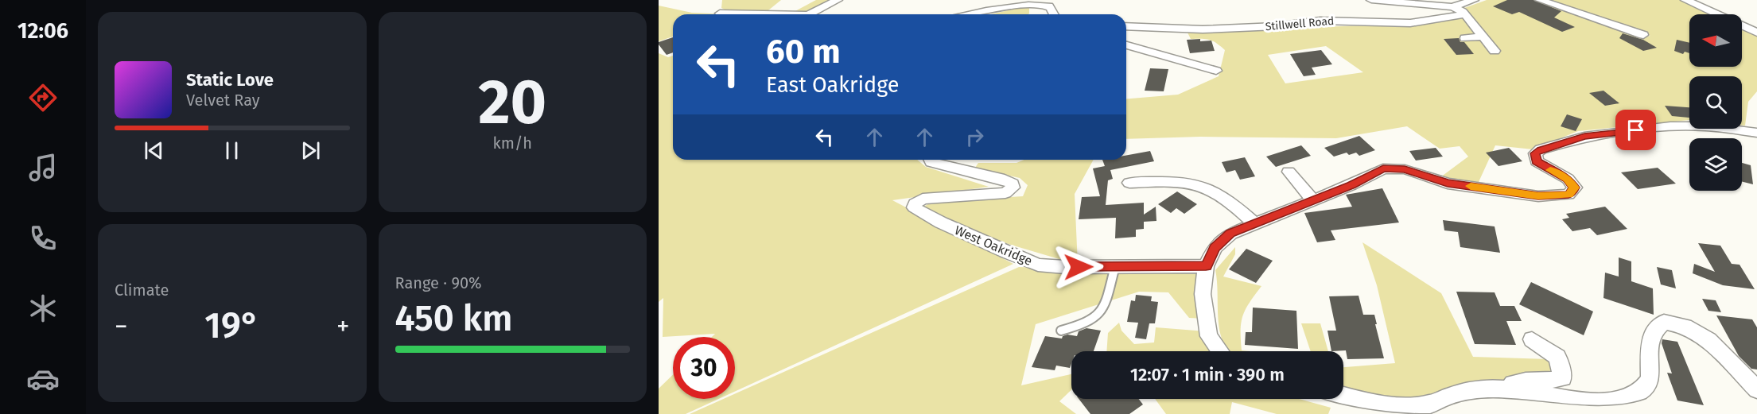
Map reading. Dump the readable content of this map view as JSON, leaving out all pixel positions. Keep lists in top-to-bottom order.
{
  "streets": {
    "street": ["Stillwell Road", "West Oakridge"]
  },
  "north": "left",
  "page": {
    "tabs": "12:06",
    "tile": [
      ["20", "km/h"],
      "Climate",
      ["Range · 90%", "450 km"]
    ],
    "turn": ["60 m", "East Oakridge"],
    "song": ["Static Love", "Velvet Ray"],
    "heat": ["−", "19°", "+"],
    "limit": "30",
    "trip": "12:07 · 1 min · 390 m"
  }
}
